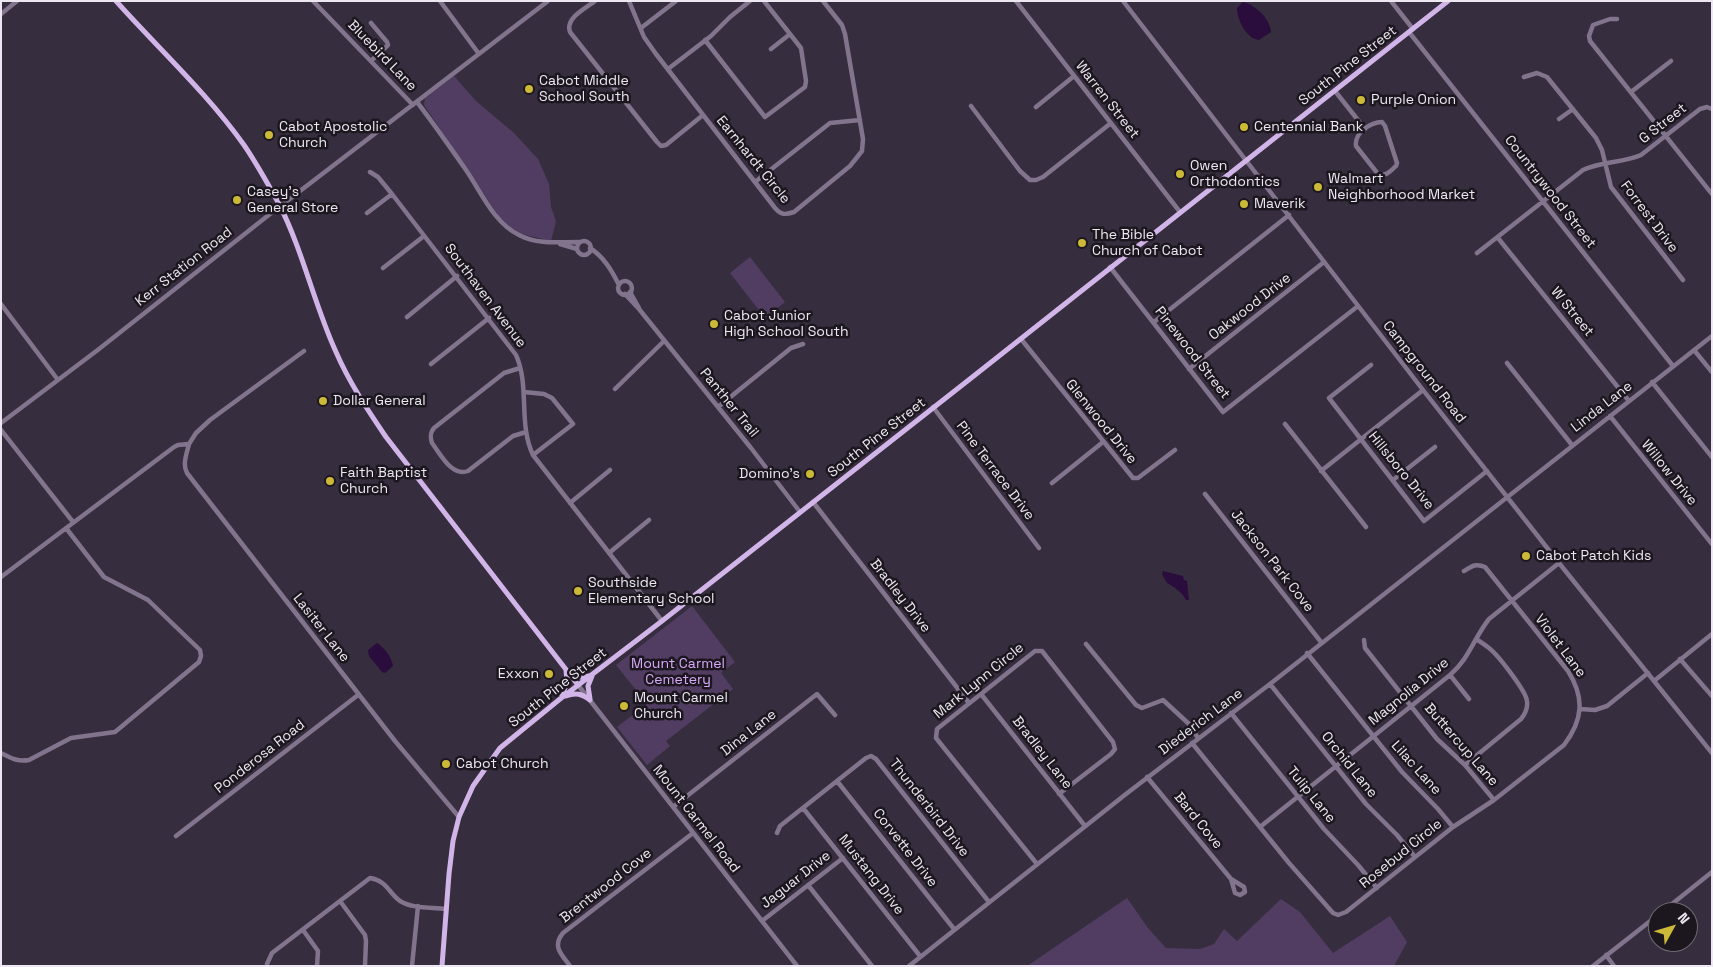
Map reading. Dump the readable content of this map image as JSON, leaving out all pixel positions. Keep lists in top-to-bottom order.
{
  "streets": {
    "main road": ["South Pine Street"],
    "street": [
      "Bluebird Lane",
      "Warren Street",
      "G Street",
      "Earnhardt Circle",
      "Countrywood Street",
      "Forrest Drive",
      "Kerr Station Road",
      "Southaven Avenue",
      "Oakwood Drive",
      "W Street",
      "Pinewood Street",
      "Campground Road",
      "Panther Trail",
      "Linda Lane",
      "Glenwood Drive",
      "Pine Terrace Drive",
      "Hillsboro Drive",
      "Willow Drive",
      "Jackson Park Cove",
      "Bradley Drive",
      "Lasiter Lane",
      "Violet Lane",
      "Mark Lynn Circle",
      "Magnolia Drive",
      "Diederich Lane",
      "Dina Lane",
      "Buttercup Lane",
      "Bradley Lane",
      "Ponderosa Road",
      "Orchid Lane",
      "Lilac Lane",
      "Tulip Lane",
      "Thunderbird Drive",
      "Mount Carmel Road",
      "Bard Cove",
      "Corvette Drive",
      "Rosebud Circle",
      "Mustang Drive",
      "Jaguar Drive",
      "Brentwood Cove"
    ]
  },
  "crossings": [
    ["Bluebird Lane", "Kerr Station Road"],
    ["South Pine Street", "Warren Street"],
    ["South Pine Street", "Countrywood Street"],
    ["South Pine Street", "Southaven Avenue"],
    ["South Pine Street", "Pinewood Street"],
    ["South Pine Street", "Campground Road"],
    ["South Pine Street", "Panther Trail"],
    ["South Pine Street", "Glenwood Drive"],
    ["South Pine Street", "Pine Terrace Drive"],
    ["South Pine Street", "Bradley Drive"],
    ["South Pine Street", "Lasiter Lane"],
    ["South Pine Street", "Mount Carmel Road"],
    ["G Street", "Countrywood Street"],
    ["G Street", "Forrest Drive"],
    ["G Street", "W Street"],
    ["Countrywood Street", "Linda Lane"],
    ["Oakwood Drive", "Pinewood Street"],
    ["Oakwood Drive", "Campground Road"],
    ["W Street", "Linda Lane"],
    ["Pinewood Street", "Campground Road"],
    ["Campground Road", "Linda Lane"],
    ["Campground Road", "Hillsboro Drive"],
    ["Campground Road", "Magnolia Drive"],
    ["Campground Road", "Diederich Lane"],
    ["Linda Lane", "Willow Drive"],
    ["Linda Lane", "Diederich Lane"],
    ["Jackson Park Cove", "Diederich Lane"],
    ["Bradley Drive", "Mark Lynn Circle"],
    ["Lasiter Lane", "Ponderosa Road"],
    ["Violet Lane", "Magnolia Drive"],
    ["Violet Lane", "Rosebud Circle"],
    ["Mark Lynn Circle", "Diederich Lane"],
    ["Mark Lynn Circle", "Bradley Lane"],
    ["Magnolia Drive", "Buttercup Lane"],
    ["Magnolia Drive", "Orchid Lane"],
    ["Magnolia Drive", "Lilac Lane"],
    ["Magnolia Drive", "Tulip Lane"],
    ["Magnolia Drive", "Rosebud Circle"],
    ["Diederich Lane", "Bradley Lane"],
    ["Diederich Lane", "Orchid Lane"],
    ["Diederich Lane", "Lilac Lane"],
    ["Diederich Lane", "Tulip Lane"],
    ["Diederich Lane", "Thunderbird Drive"],
    ["Diederich Lane", "Bard Cove"],
    ["Diederich Lane", "Corvette Drive"],
    ["Diederich Lane", "Rosebud Circle"],
    ["Diederich Lane", "Mustang Drive"],
    ["Dina Lane", "Mount Carmel Road"],
    ["Buttercup Lane", "Rosebud Circle"],
    ["Orchid Lane", "Rosebud Circle"],
    ["Lilac Lane", "Rosebud Circle"],
    ["Tulip Lane", "Rosebud Circle"],
    ["Thunderbird Drive", "Corvette Drive"],
    ["Thunderbird Drive", "Mustang Drive"],
    ["Mount Carmel Road", "Jaguar Drive"],
    ["Mount Carmel Road", "Brentwood Cove"],
    ["Mustang Drive", "Jaguar Drive"]
  ],
  "parks": ["Mount Carmel Cemetery"],
  "places": [
    "Cabot Middle School South",
    "Purple Onion",
    "Centennial Bank",
    "Cabot Apostolic Church",
    "Owen Orthodontics",
    "Walmart Neighborhood Market",
    "Casey's General Store",
    "Maverik",
    "The Bible Church of Cabot",
    "Cabot Junior High School South",
    "Dollar General",
    "Domino's",
    "Faith Baptist Church",
    "Cabot Patch Kids",
    "Southside Elementary School",
    "Exxon",
    "Mount Carmel Church",
    "Cabot Church"
  ],
  "north": "top right"
}
